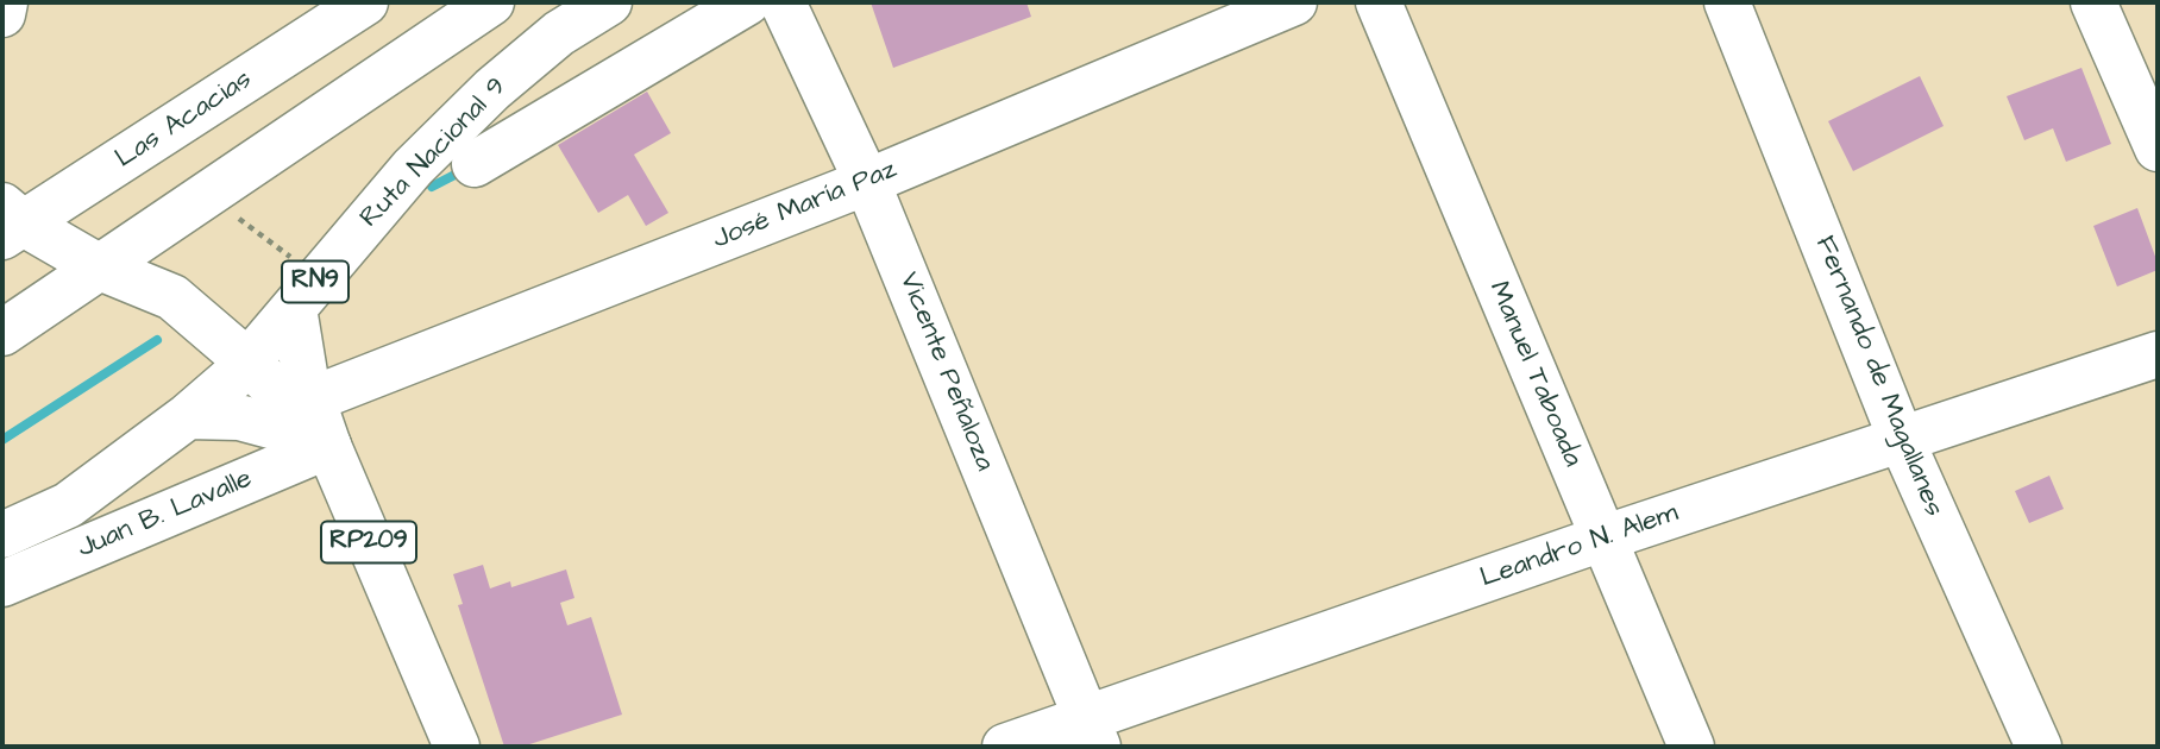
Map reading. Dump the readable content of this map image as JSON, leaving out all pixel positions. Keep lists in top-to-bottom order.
{
  "streets": {
    "main road": [
      "Las Acacias",
      "Ruta Nacional 9",
      "José María Paz",
      "RN9",
      "Vicente Peñaloza",
      "Manuel Taboada",
      "Fernando de Magallanes",
      "Juan B. Lavalle",
      "RP209",
      "Leandro N. Alem"
    ]
  },
  "crossings": [
    ["Ruta Nacional 9", "RP209"],
    ["José María Paz", "Vicente Peñaloza"],
    ["Vicente Peñaloza", "Leandro N. Alem"],
    ["Manuel Taboada", "Leandro N. Alem"],
    ["Fernando de Magallanes", "Leandro N. Alem"],
    ["Juan B. Lavalle", "RP209"]
  ]
}
